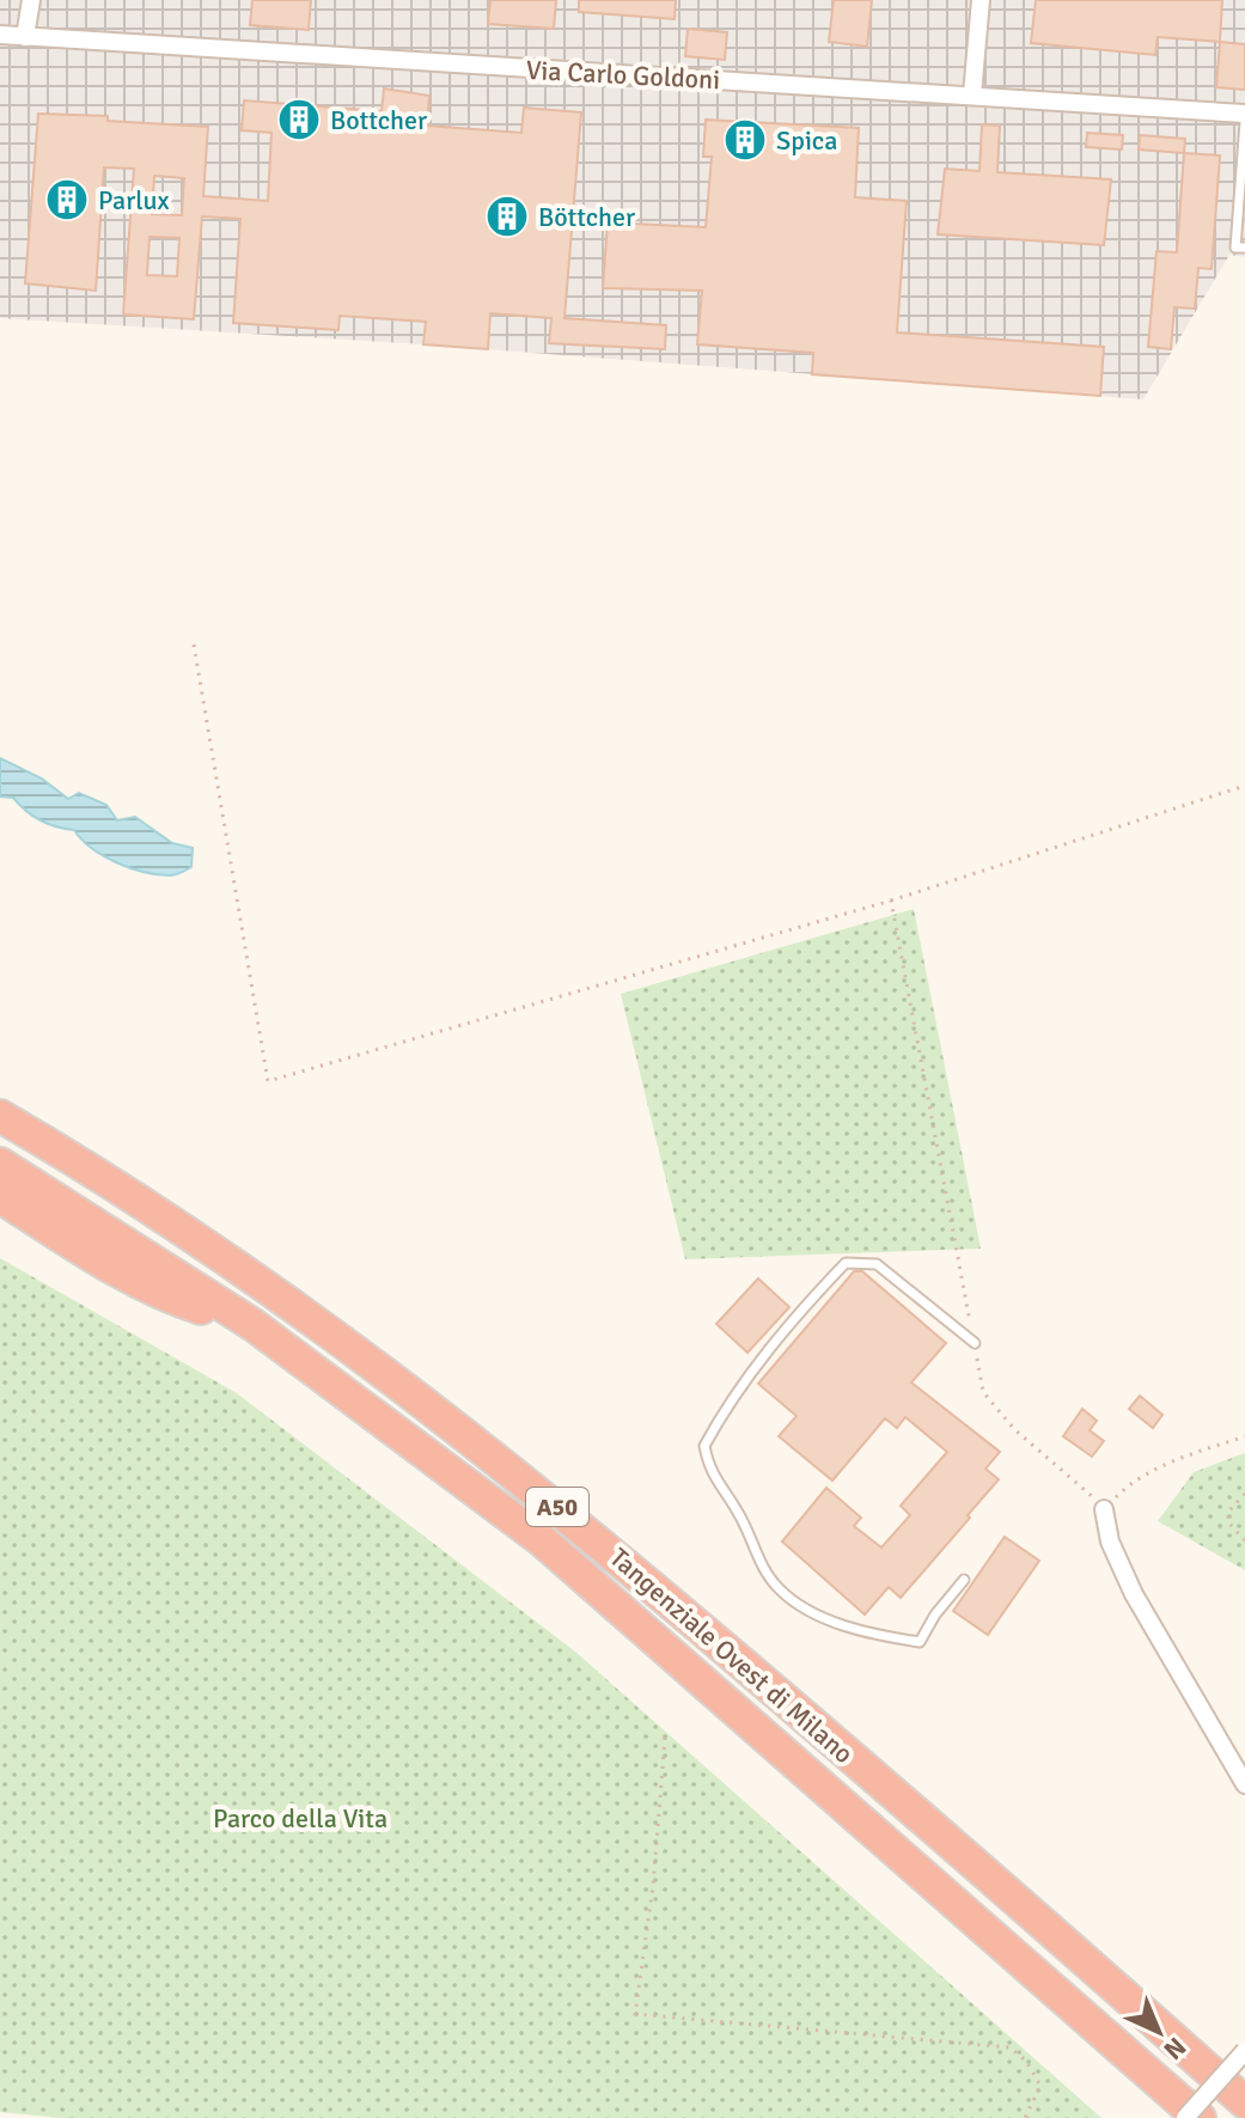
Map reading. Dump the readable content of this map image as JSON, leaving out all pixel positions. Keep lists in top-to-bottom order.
{
  "streets": {
    "highway": ["A50", "Tangenziale Ovest di Milano"],
    "street": ["Via Carlo Goldoni"]
  },
  "parks": ["Parco della Vita"],
  "places": {
    "building": [
      "Bottcher",
      "Spica",
      "Parlux",
      "Böttcher"
    ]
  },
  "north": "bottom right"
}
